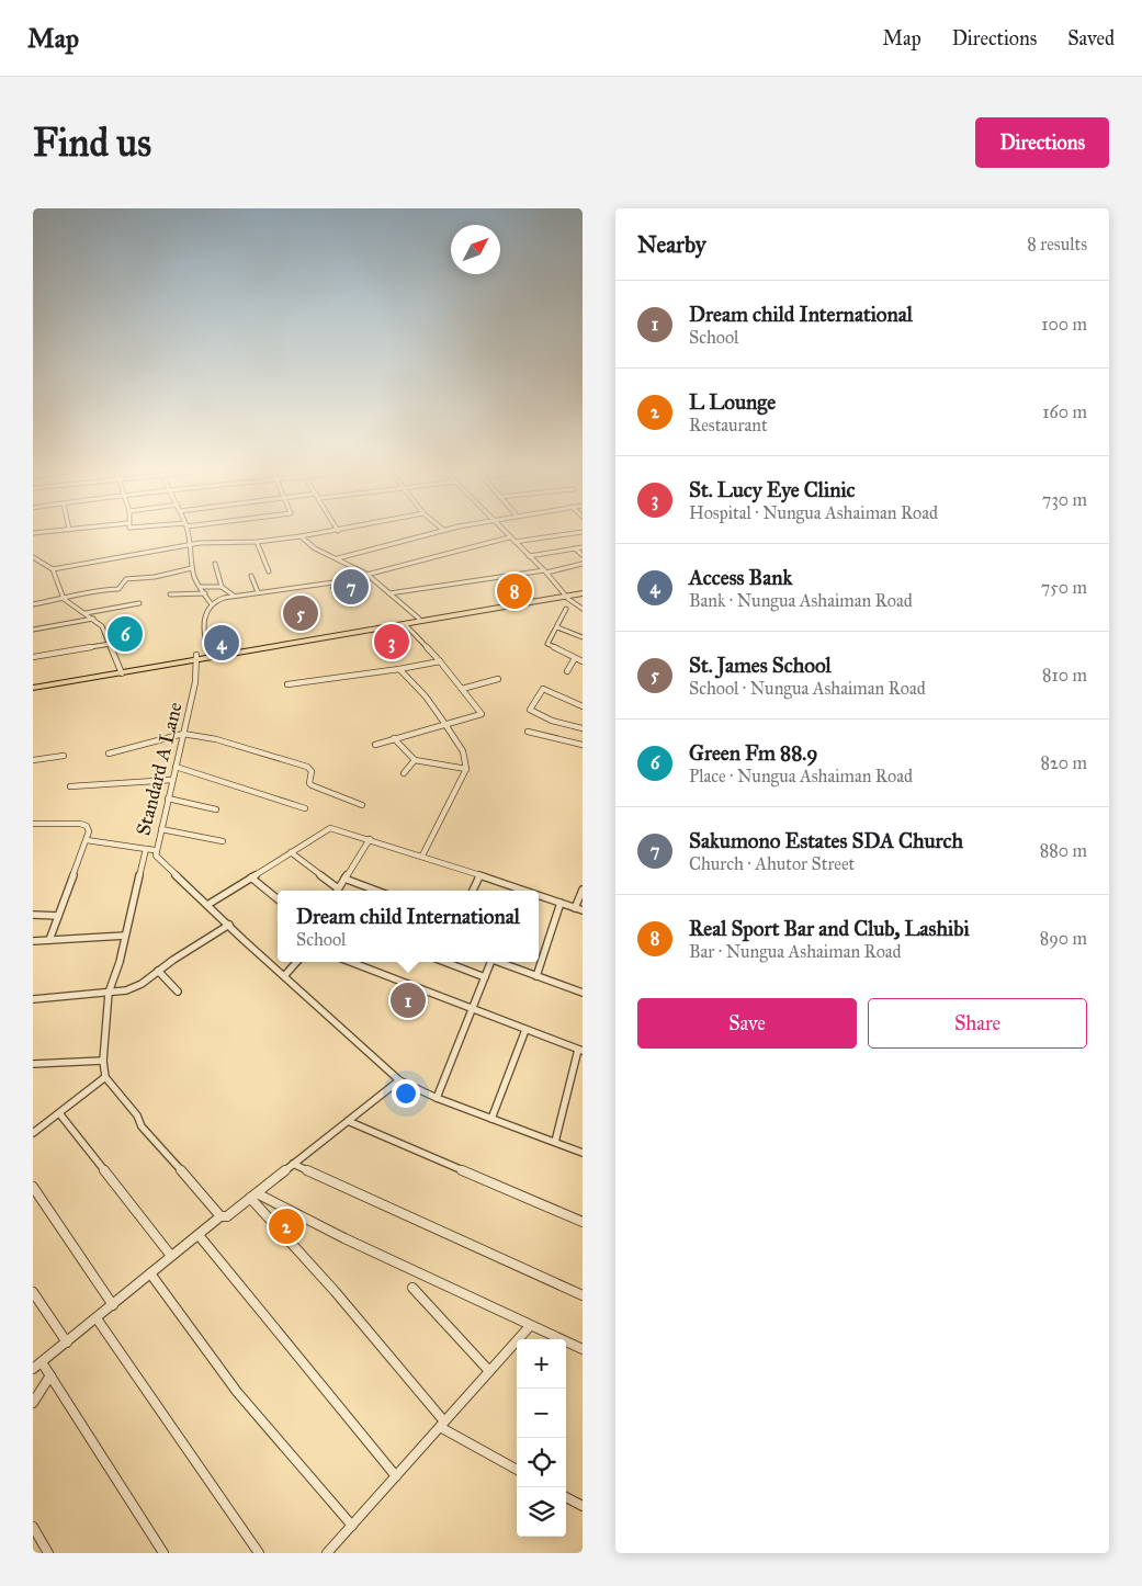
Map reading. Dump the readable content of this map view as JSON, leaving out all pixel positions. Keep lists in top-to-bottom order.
{
  "streets": {
    "street": ["Standard A Lane"]
  },
  "north": "top right",
  "page": {
    "header": "Map",
    "nav": ["Map", "Directions", "Saved"],
    "buttons": [
      "Directions",
      ["Save", "Share"]
    ],
    "title": "Find us",
    "heading": ["Nearby", "8 results"],
    "list": [
      {
        "mark": "1",
        "name": "Dream child International",
        "note": "School",
        "value": "100 m"
      },
      {
        "mark": "2",
        "name": "L Lounge",
        "note": "Restaurant",
        "value": "160 m"
      },
      {
        "mark": "3",
        "name": "St. Lucy Eye Clinic",
        "note": "Hospital · Nungua Ashaiman Road",
        "value": "730 m"
      },
      {
        "mark": "4",
        "name": "Access Bank",
        "note": "Bank · Nungua Ashaiman Road",
        "value": "750 m"
      },
      {
        "mark": "5",
        "name": "St. James School",
        "note": "School · Nungua Ashaiman Road",
        "value": "810 m"
      },
      {
        "mark": "6",
        "name": "Green Fm 88.9",
        "note": "Place · Nungua Ashaiman Road",
        "value": "820 m"
      },
      {
        "mark": "7",
        "name": "Sakumono Estates SDA Church",
        "note": "Church · Ahutor Street",
        "value": "880 m"
      },
      {
        "mark": "8",
        "name": "Real Sport Bar and Club, Lashibi",
        "note": "Bar · Nungua Ashaiman Road",
        "value": "890 m"
      }
    ],
    "pins": [
      "7",
      "8",
      "5",
      "6",
      "3",
      "4",
      "1",
      "2"
    ],
    "popup": ["Dream child International", "School"],
    "map_buttons": ["+", "−"]
  }
}
